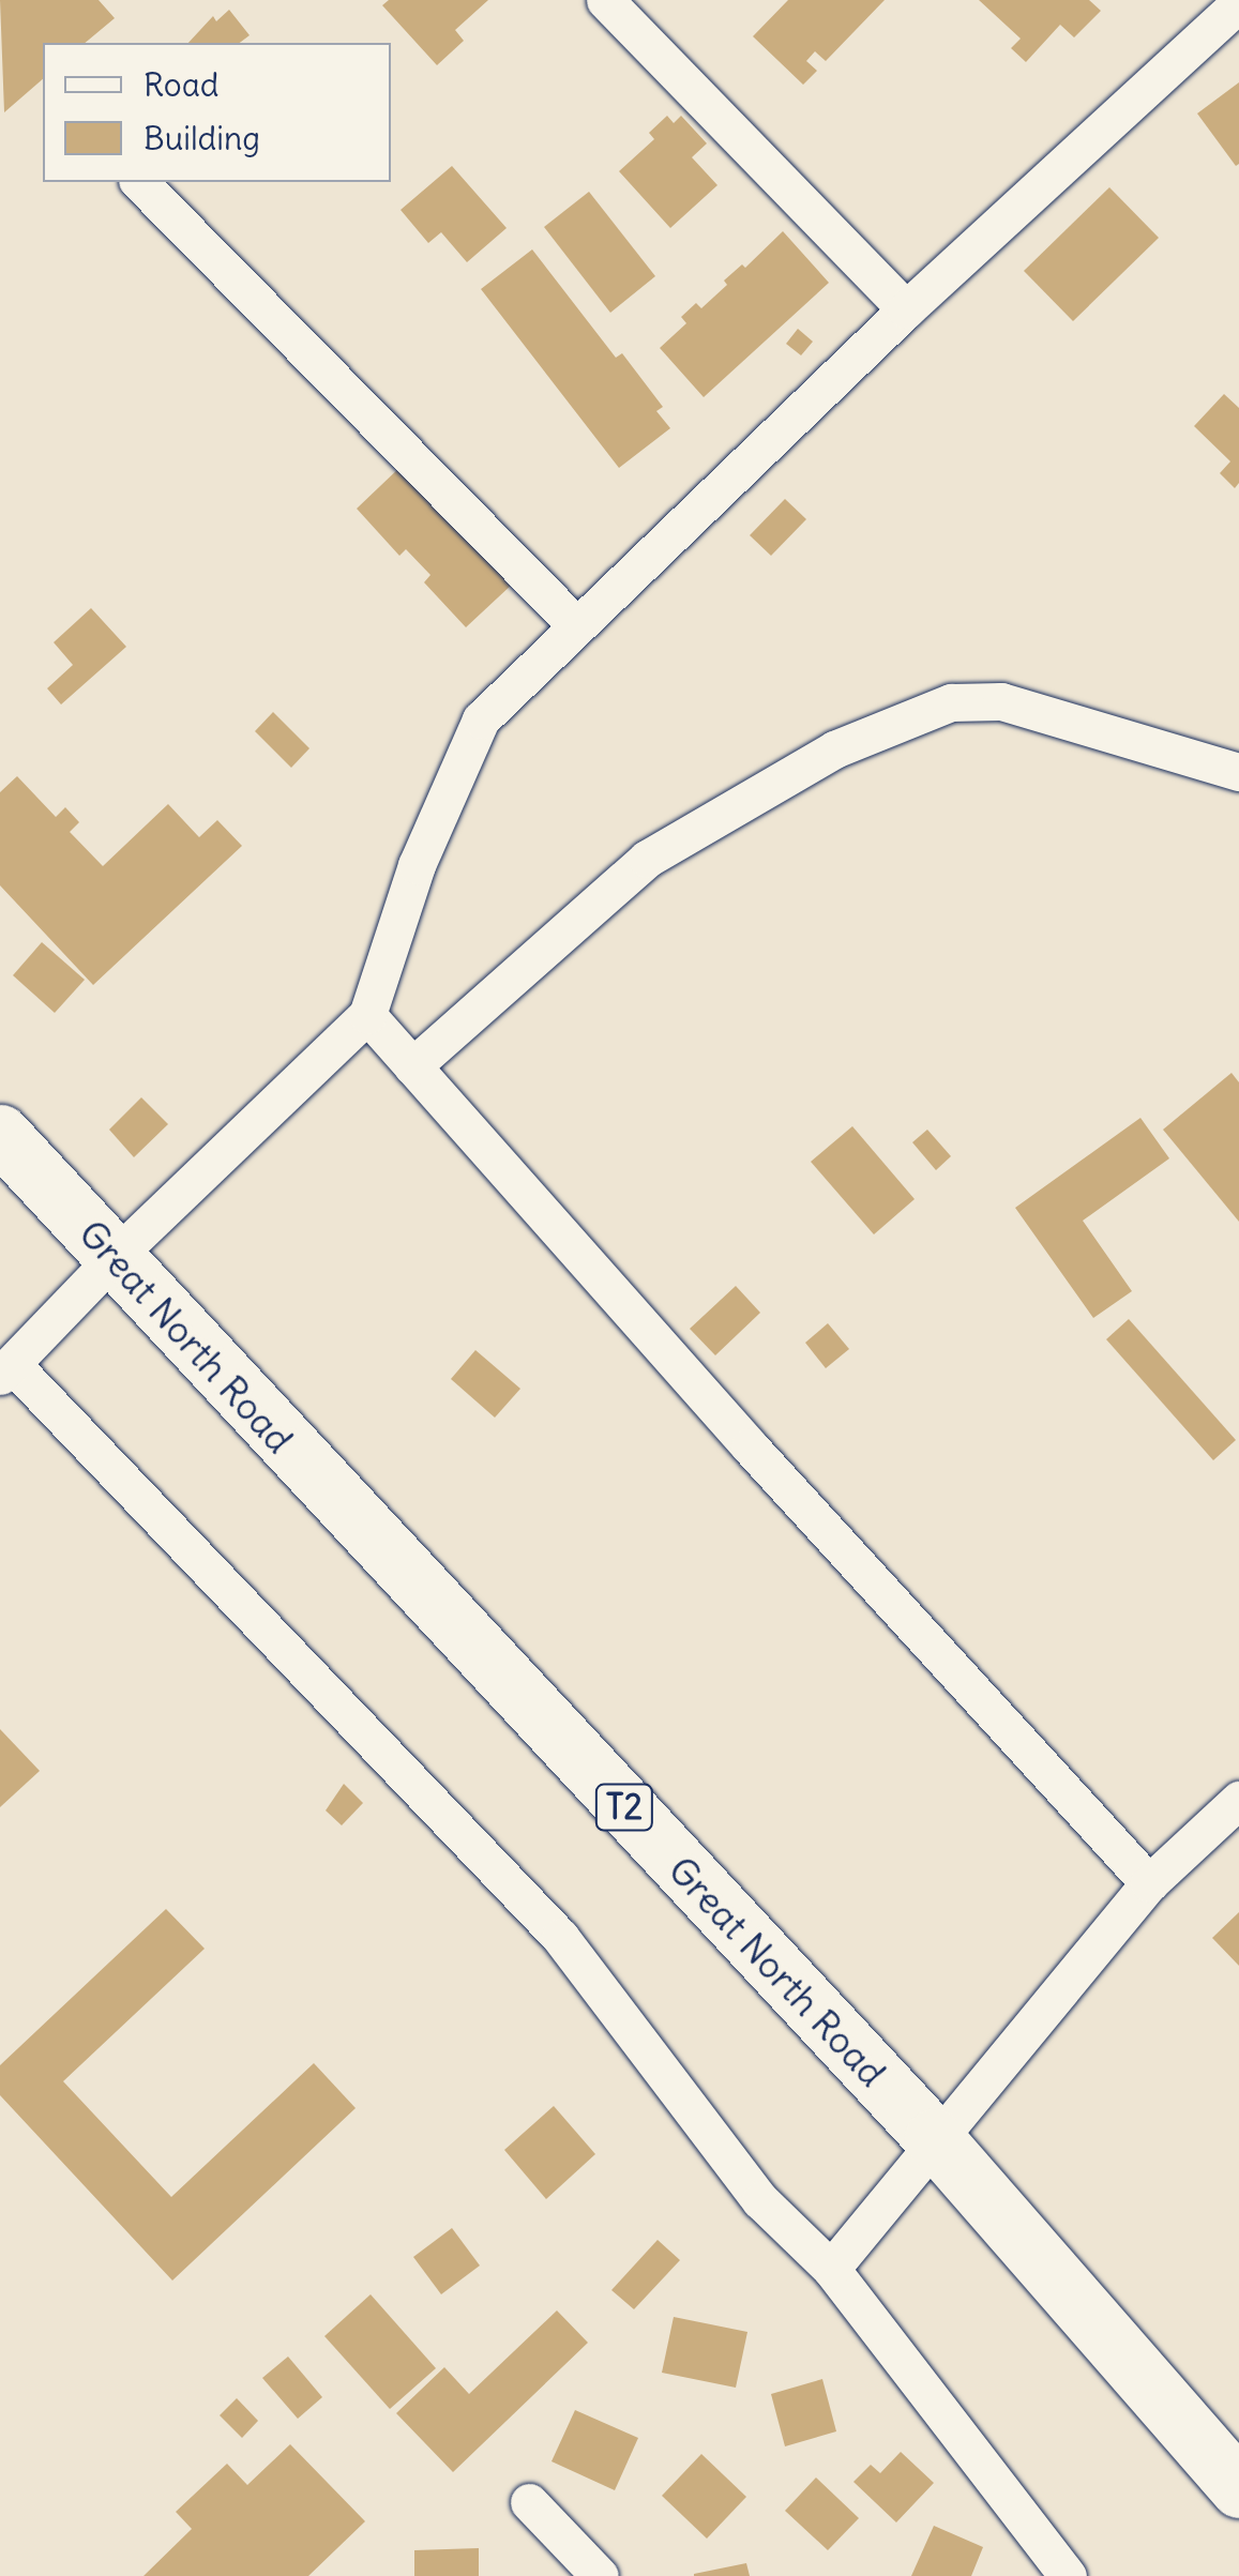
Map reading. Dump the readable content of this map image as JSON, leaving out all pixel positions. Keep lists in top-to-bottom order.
{
  "streets": {
    "highway": ["Great North Road", "T2"]
  },
  "legend": ["Road", "Building"]
}
